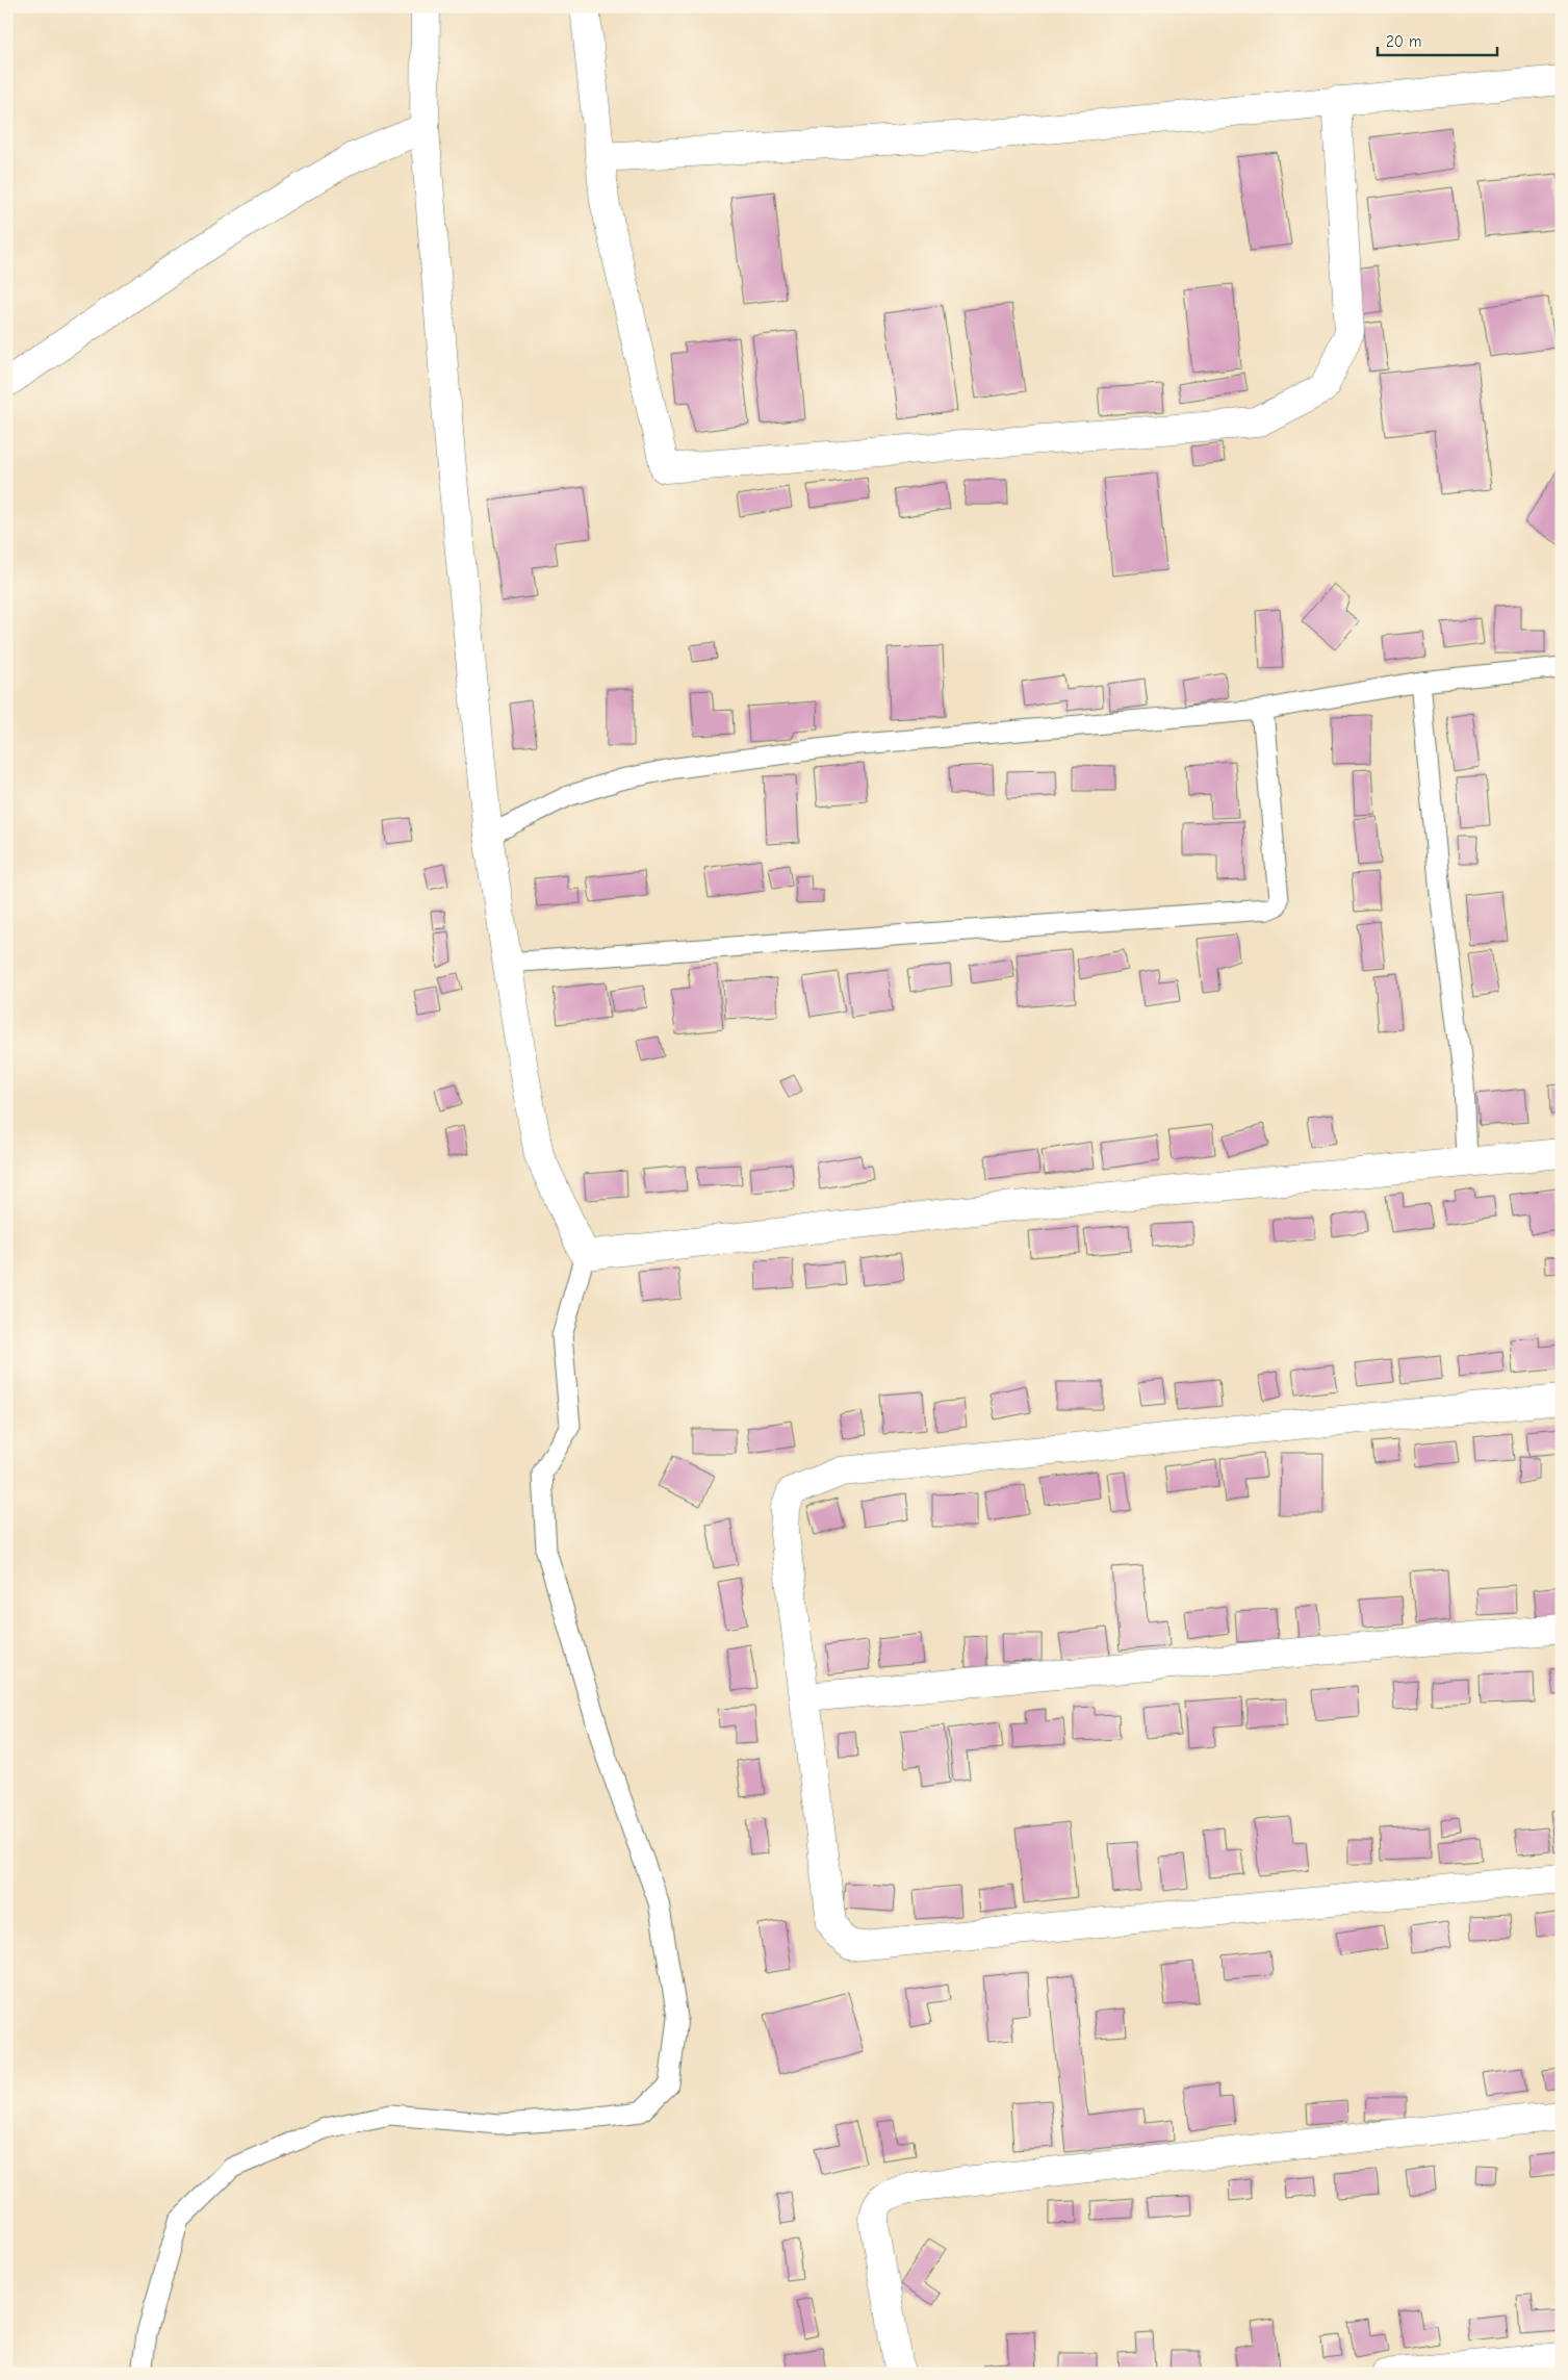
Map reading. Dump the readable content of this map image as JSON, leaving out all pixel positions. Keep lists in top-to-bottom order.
{
  "scale_bar": "20 m"
}
